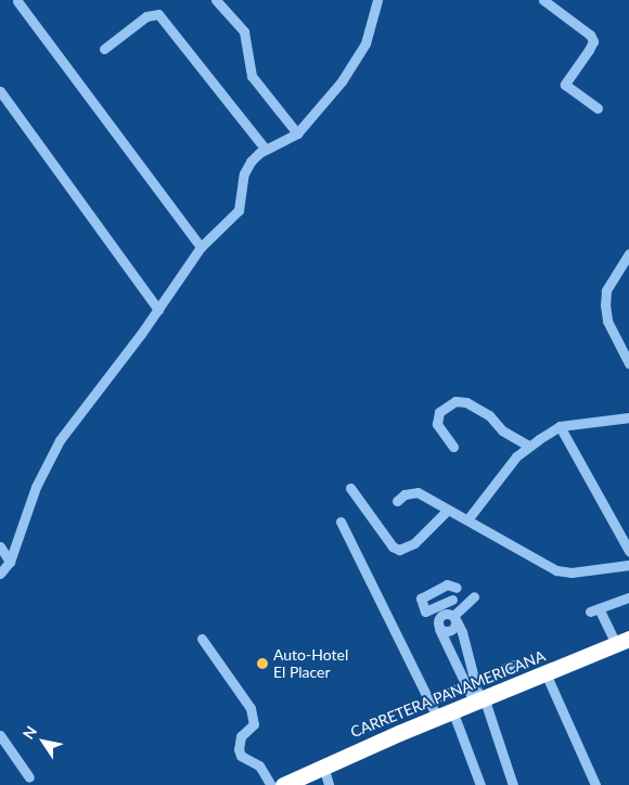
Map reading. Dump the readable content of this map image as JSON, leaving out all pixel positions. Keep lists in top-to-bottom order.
{
  "streets": {
    "highway": ["CARRETERA PANAMERICANA"]
  },
  "places": ["Auto-Hotel El Placer"],
  "north": "top left"
}
